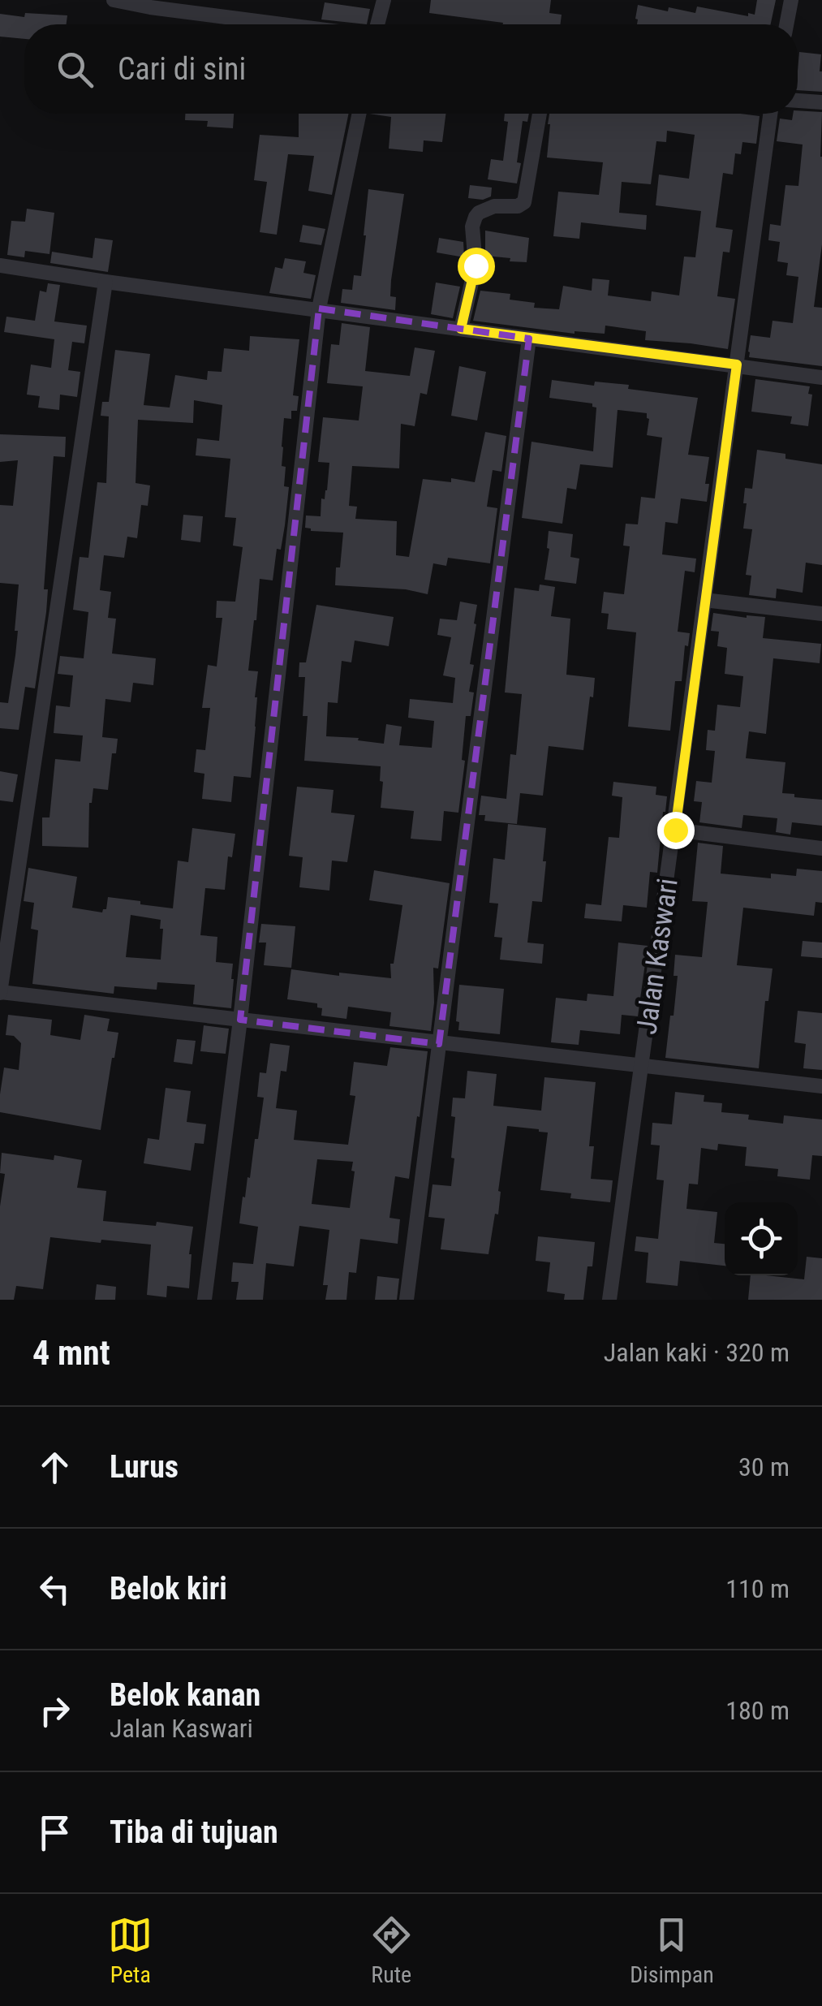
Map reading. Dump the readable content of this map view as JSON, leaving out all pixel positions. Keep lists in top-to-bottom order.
{
  "streets": {
    "street": ["Jalan Kaswari"]
  },
  "page": {
    "search": "Cari di sini",
    "heading": ["4 mnt", "Jalan kaki · 320 m"],
    "list": [
      ["Lurus", "30 m"],
      ["Belok kiri", "110 m"],
      ["Belok kanan", "Jalan Kaswari", "180 m"],
      "Tiba di tujuan"
    ],
    "nav": ["Peta", "Rute", "Disimpan"]
  }
}
